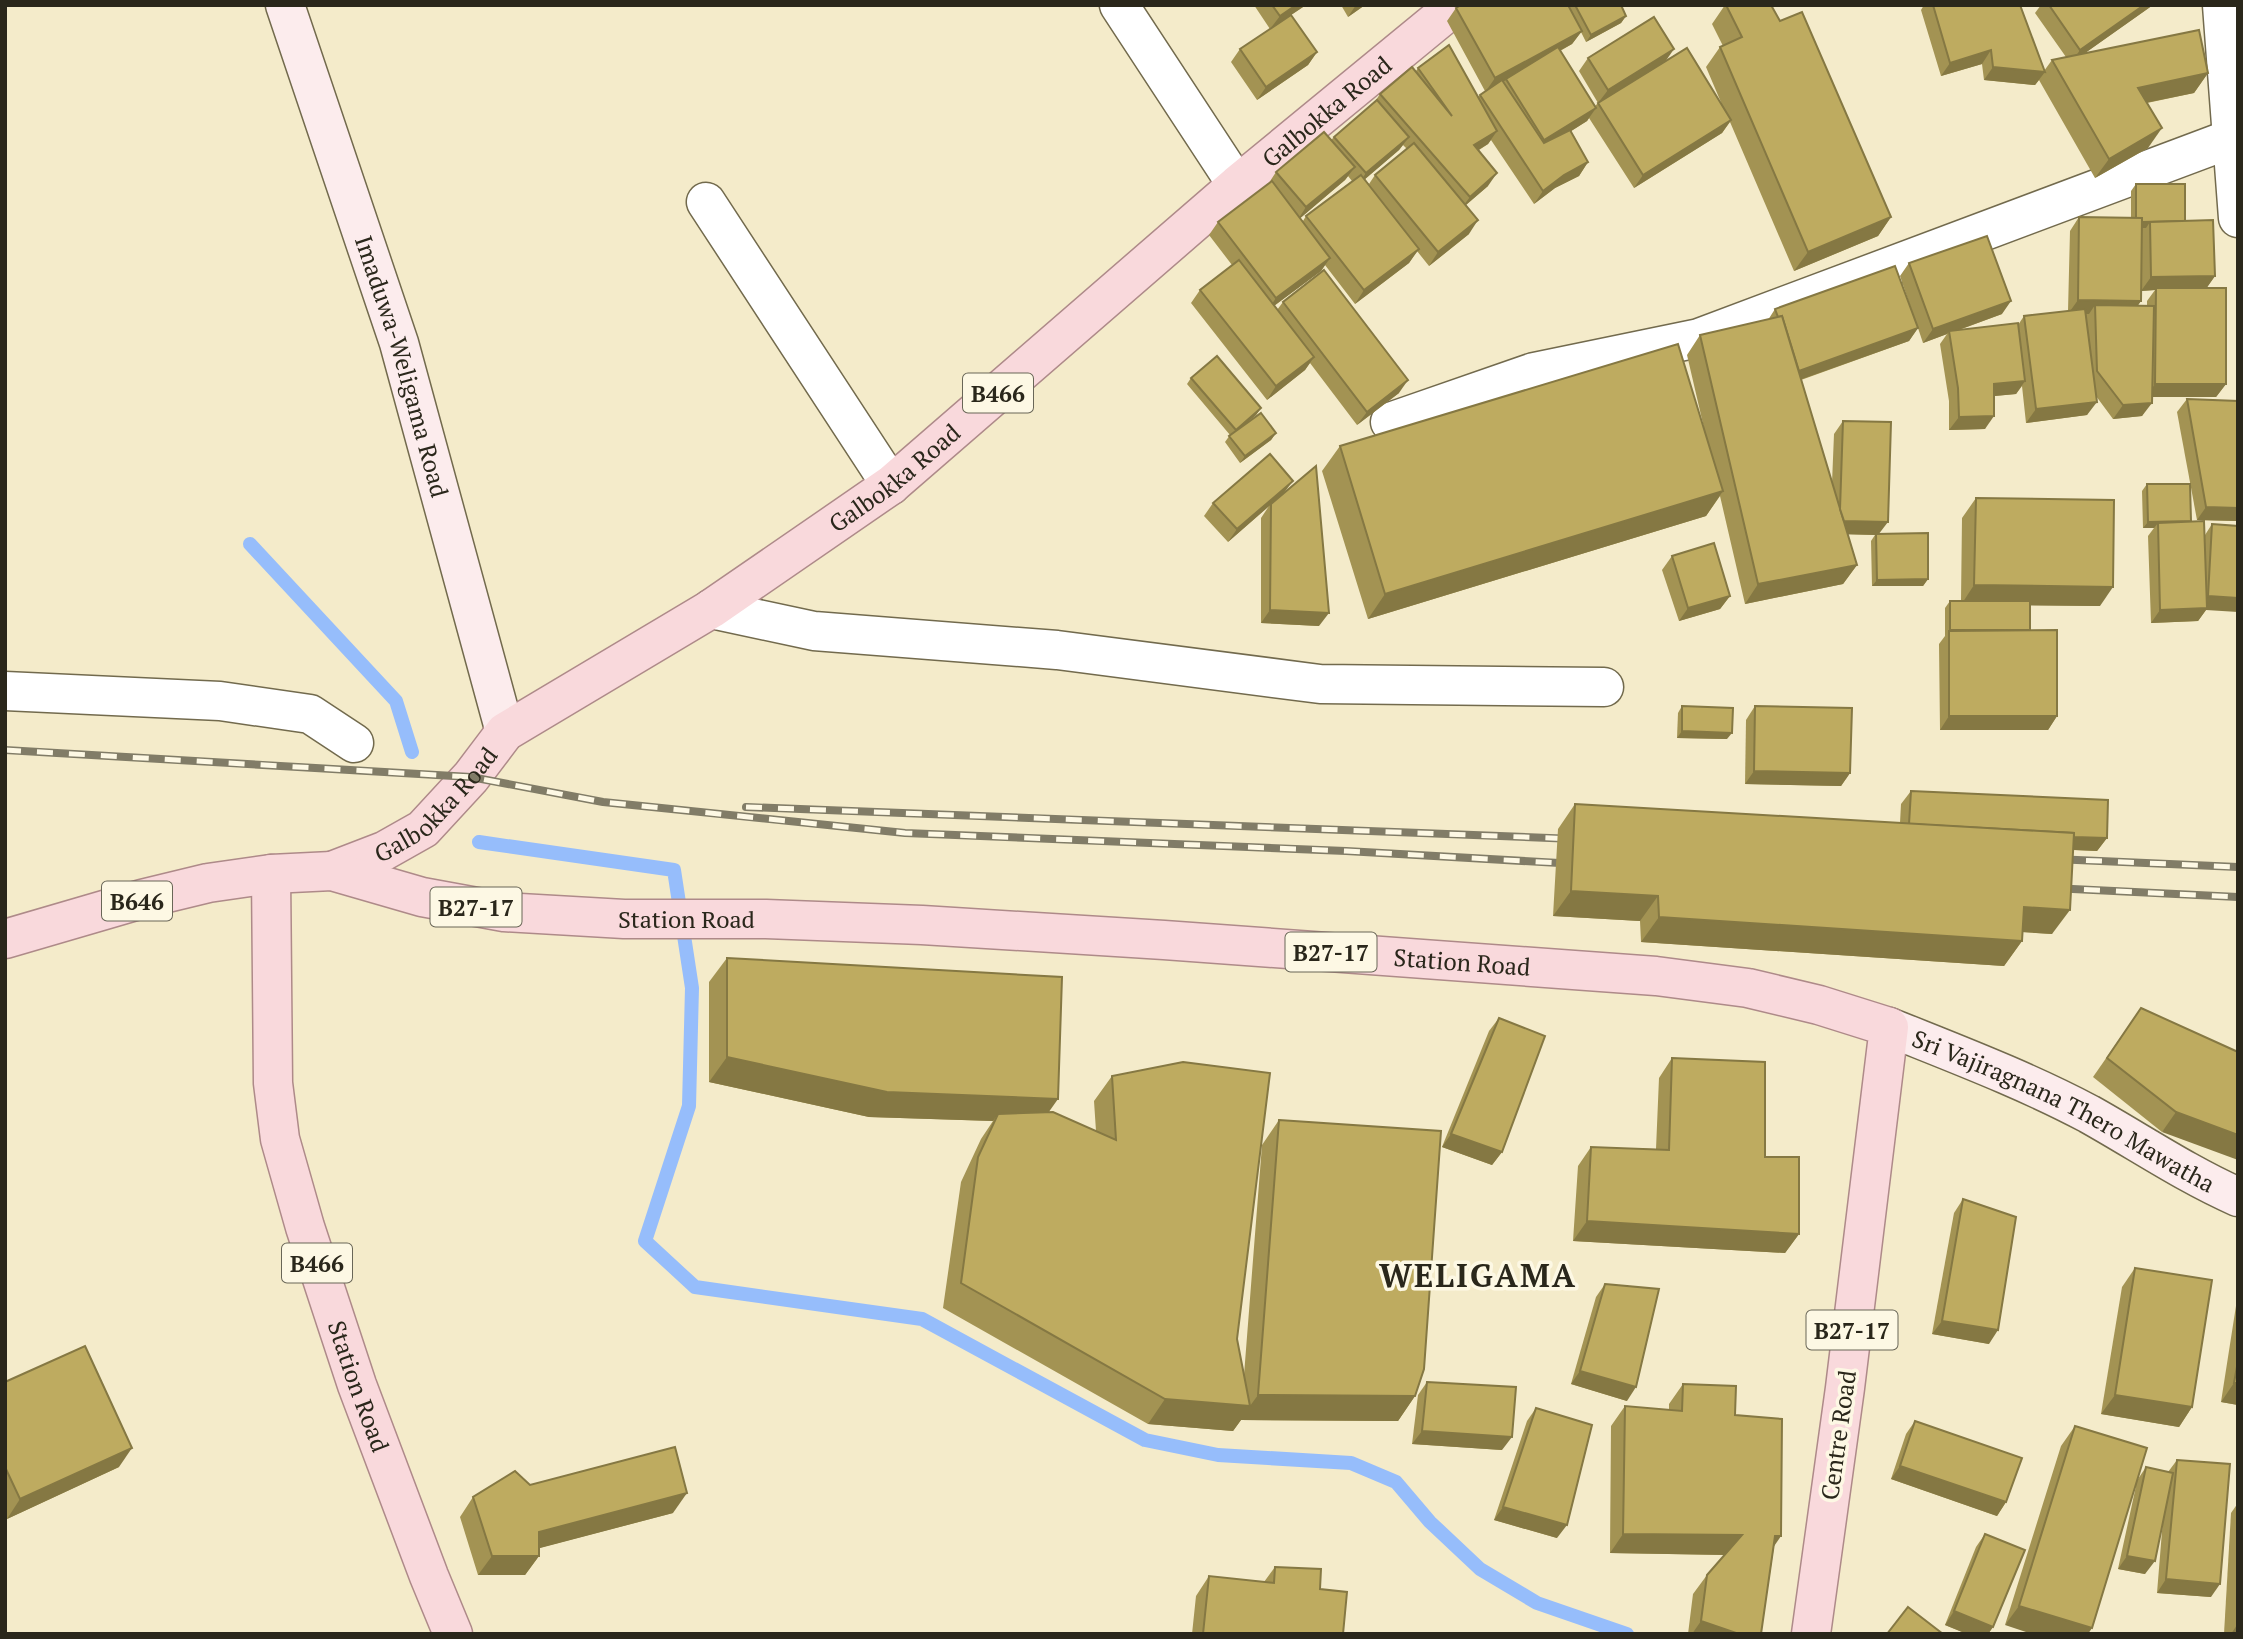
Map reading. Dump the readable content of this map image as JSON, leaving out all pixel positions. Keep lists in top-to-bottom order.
{
  "streets": {
    "main road": [
      "Galbokka Road",
      "Imaduwa-Weligama Road",
      "B466",
      "B646",
      "B27-17",
      "Station Road",
      "Sri Vajiragnana Thero Mawatha",
      "Centre Road"
    ]
  },
  "crossings": [
    ["Galbokka Road", "Imaduwa-Weligama Road"],
    ["Galbokka Road", "Station Road"],
    ["B646", "Station Road"],
    ["Station Road", "Sri Vajiragnana Thero Mawatha"],
    ["Station Road", "Centre Road"],
    ["Sri Vajiragnana Thero Mawatha", "Centre Road"]
  ],
  "districts": ["WELIGAMA"]
}
